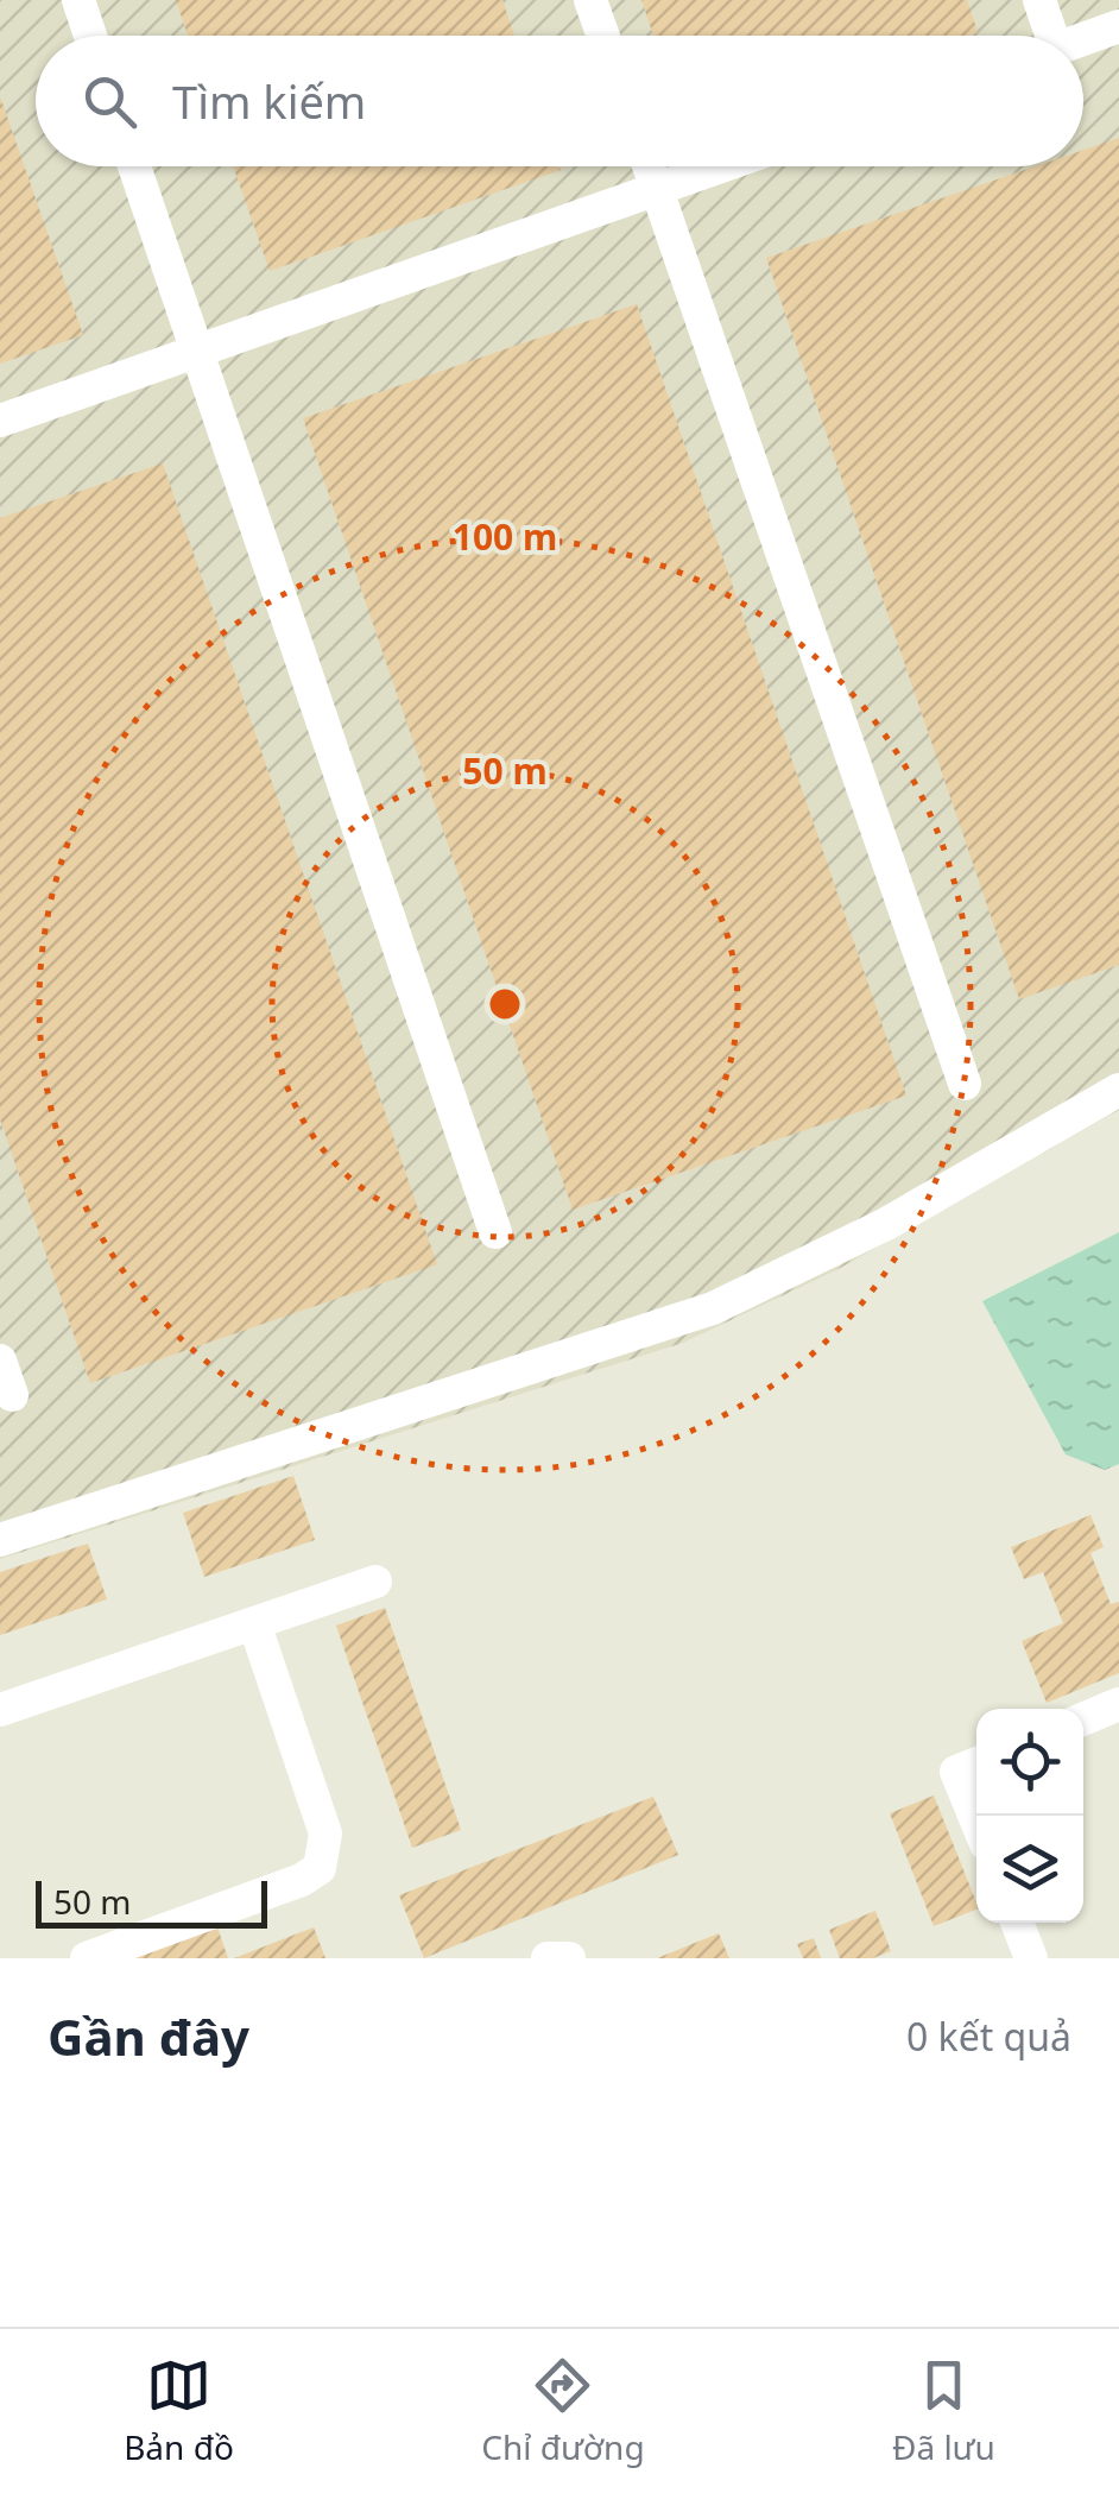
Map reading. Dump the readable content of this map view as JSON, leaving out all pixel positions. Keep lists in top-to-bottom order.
{
  "scale_bar": "50 m",
  "page": {
    "search": "Tìm kiếm",
    "scale": "50 m",
    "heading": ["Gần đây", "0 kết quả"],
    "nav": ["Bản đồ", "Chỉ đường", "Đã lưu"]
  },
  "rings": ["100 m", "50 m"]
}
